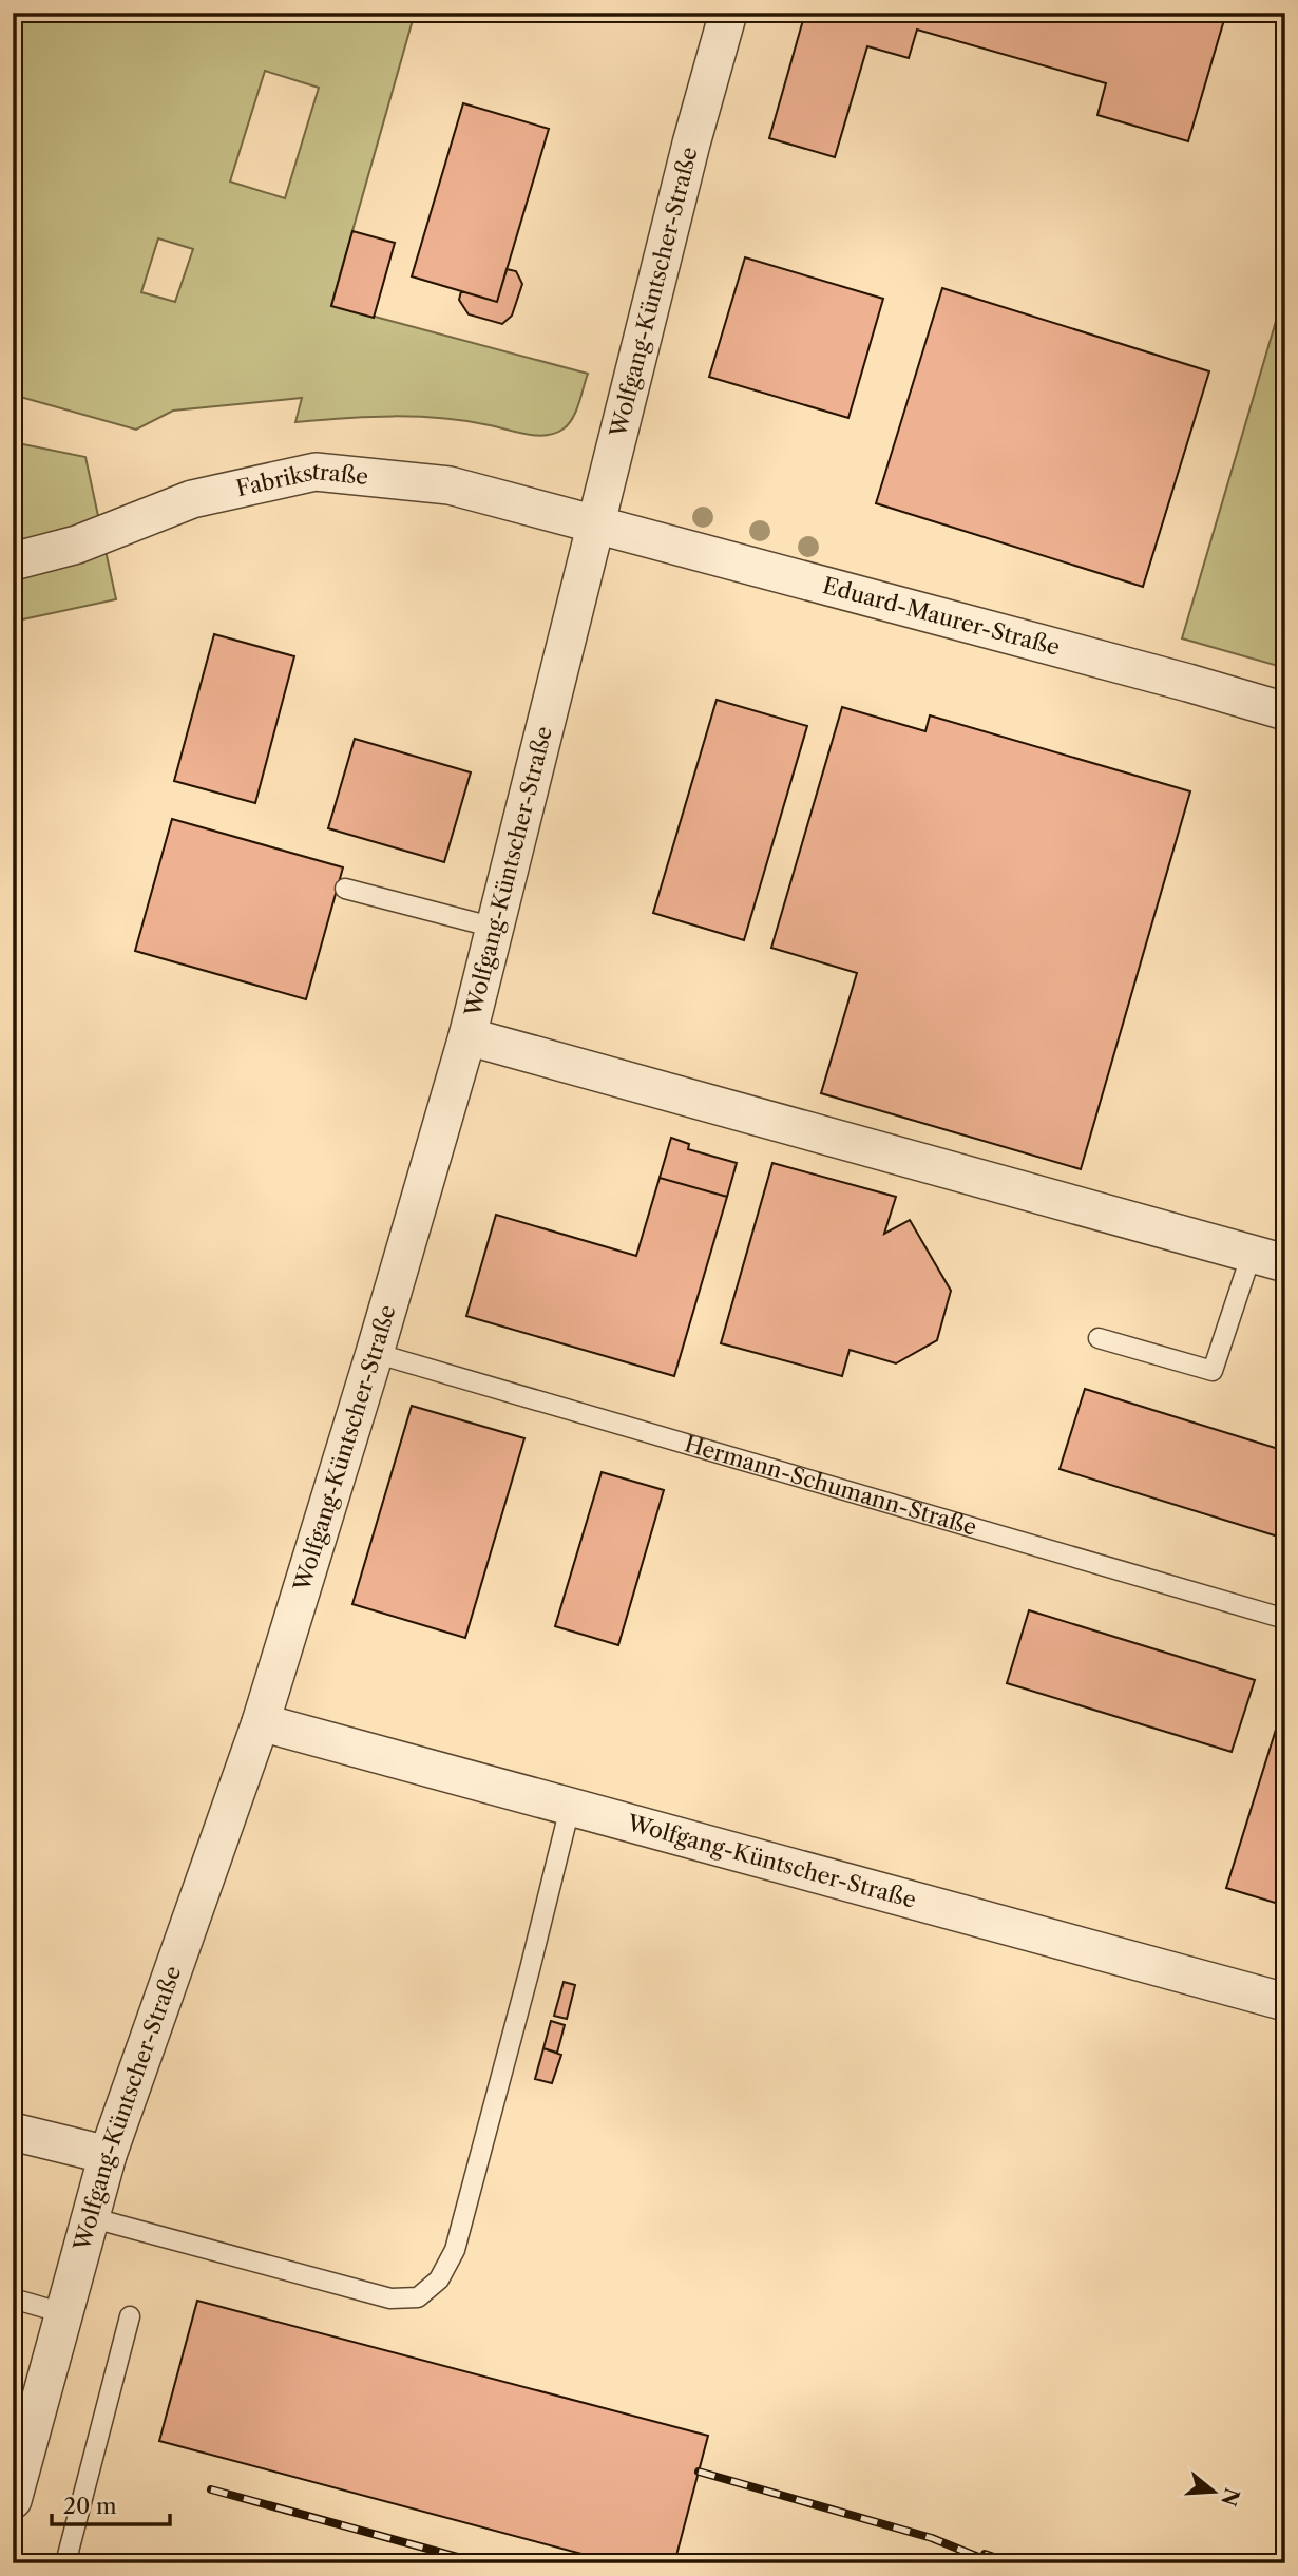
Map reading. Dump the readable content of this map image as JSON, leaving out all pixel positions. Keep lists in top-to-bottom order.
{
  "streets": {
    "street": ["Wolfgang-Küntscher-Straße", "Fabrikstraße", "Eduard-Maurer-Straße"],
    "lane": ["Hermann-Schumann-Straße"]
  },
  "crossings": [
    ["Wolfgang-Küntscher-Straße", "Fabrikstraße"],
    ["Wolfgang-Küntscher-Straße", "Eduard-Maurer-Straße"],
    ["Wolfgang-Küntscher-Straße", "Hermann-Schumann-Straße"],
    ["Fabrikstraße", "Eduard-Maurer-Straße"]
  ],
  "scale_bar": "20 m",
  "north": "right"
}
